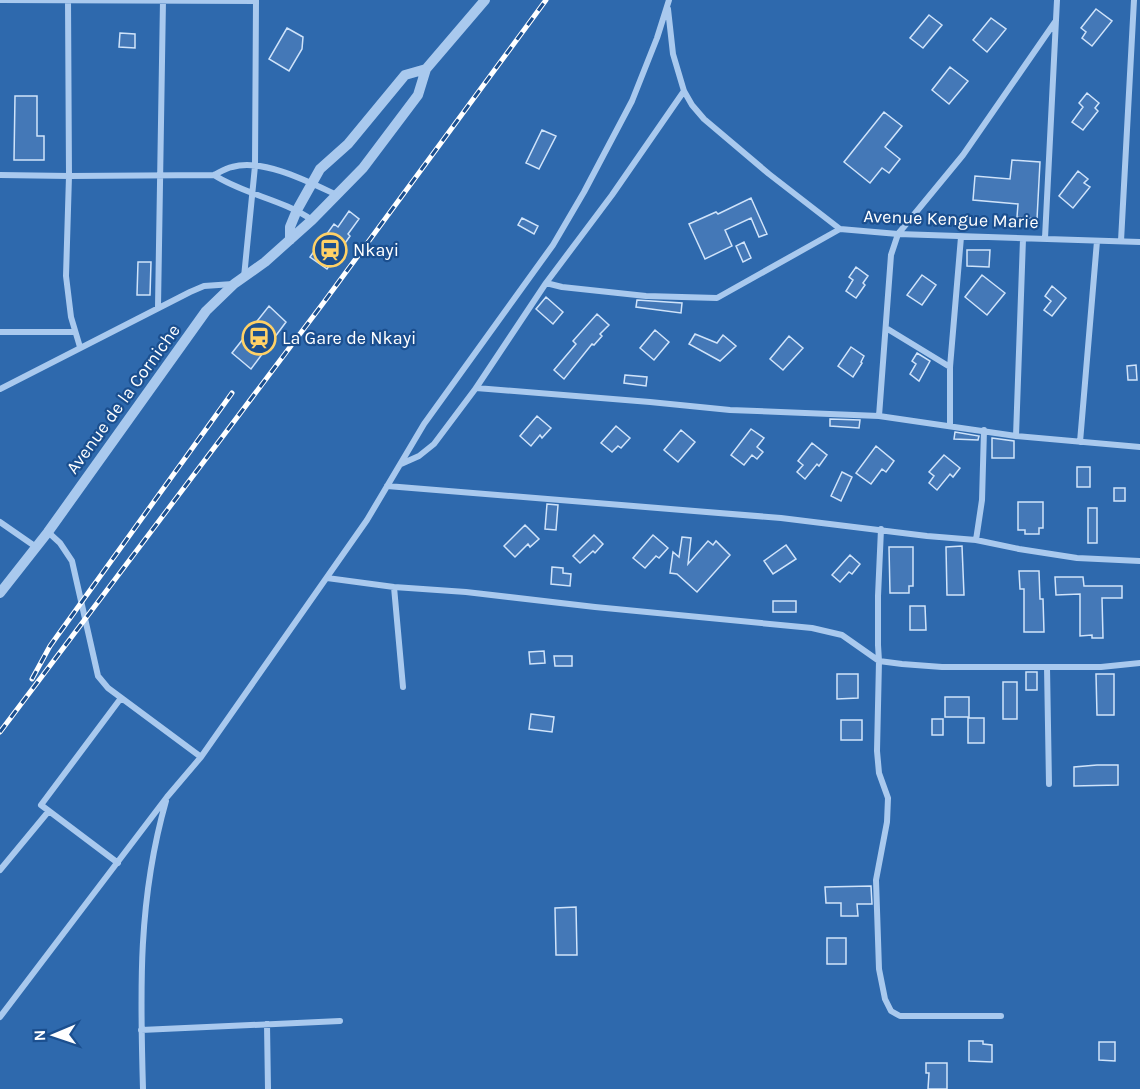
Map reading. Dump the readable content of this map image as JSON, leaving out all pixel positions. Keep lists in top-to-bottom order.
{
  "streets": {
    "street": ["Avenue Kengue Marie", "Avenue de la Corniche"]
  },
  "places": {
    "station": ["Nkayi", "La Gare de Nkayi"]
  },
  "north": "left"
}
